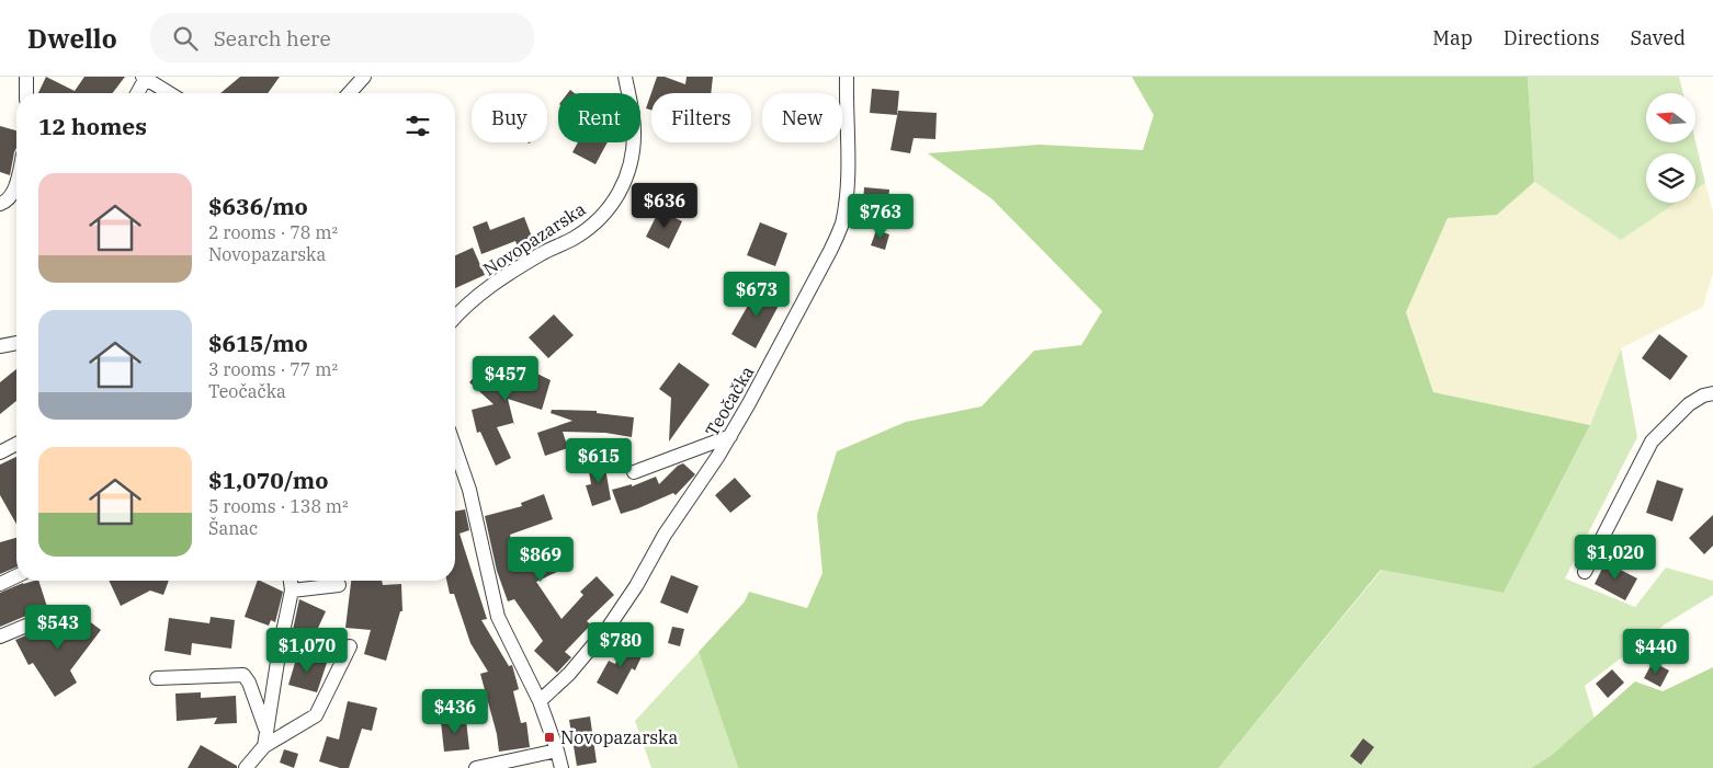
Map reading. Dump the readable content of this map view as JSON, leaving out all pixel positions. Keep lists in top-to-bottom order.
{
  "streets": {
    "street": ["Novopazarska", "Teočačka"]
  },
  "places": {
    "transit": ["Novopazarska"]
  },
  "north": "left",
  "page": {
    "header": "Dwello",
    "search": "Search here",
    "nav": ["Map", "Directions", "Saved"],
    "chip": [
      "Buy",
      "Rent",
      "Filters",
      "New"
    ],
    "heading": "12 homes",
    "list": [
      {
        "name": "$636/mo",
        "note": "2 rooms · 78 m² · Novopazarska"
      },
      {
        "name": "$615/mo",
        "note": "3 rooms · 77 m² · Teočačka"
      },
      {
        "name": "$1,070/mo",
        "note": "5 rooms · 138 m² · Šanac"
      }
    ],
    "price": [
      "$636",
      "$763",
      "$673",
      "$457",
      "$615",
      "$1,020",
      "$869",
      "$543",
      "$780",
      "$1,070",
      "$440",
      "$436"
    ]
  }
}
